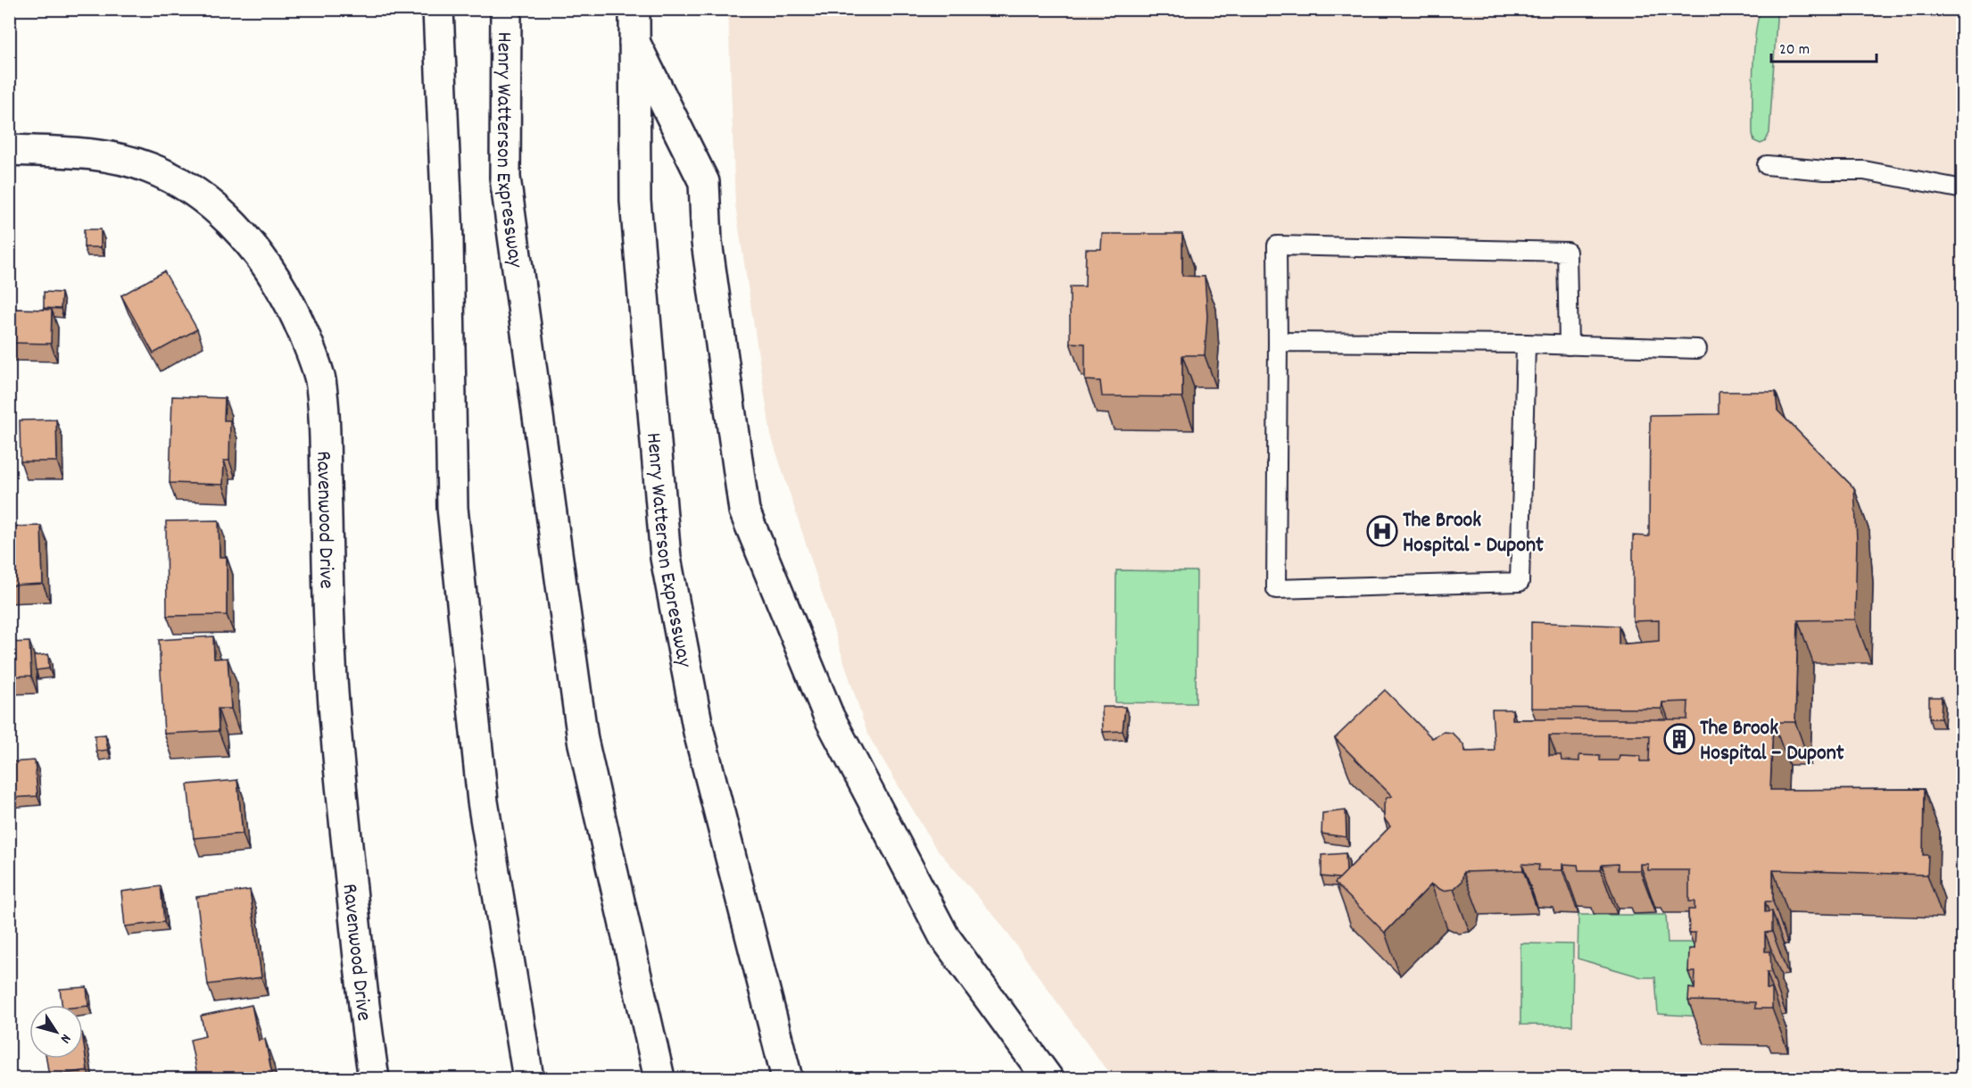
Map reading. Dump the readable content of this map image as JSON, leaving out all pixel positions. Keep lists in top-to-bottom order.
{
  "streets": {
    "main road": ["Henry Watterson Expressway", "Ravenwood Drive"]
  },
  "places": {
    "hospital": ["The Brook Hospital - Dupont"],
    "building": ["The Brook Hospital – Dupont"]
  },
  "scale_bar": "20 m",
  "north": "bottom right"
}
